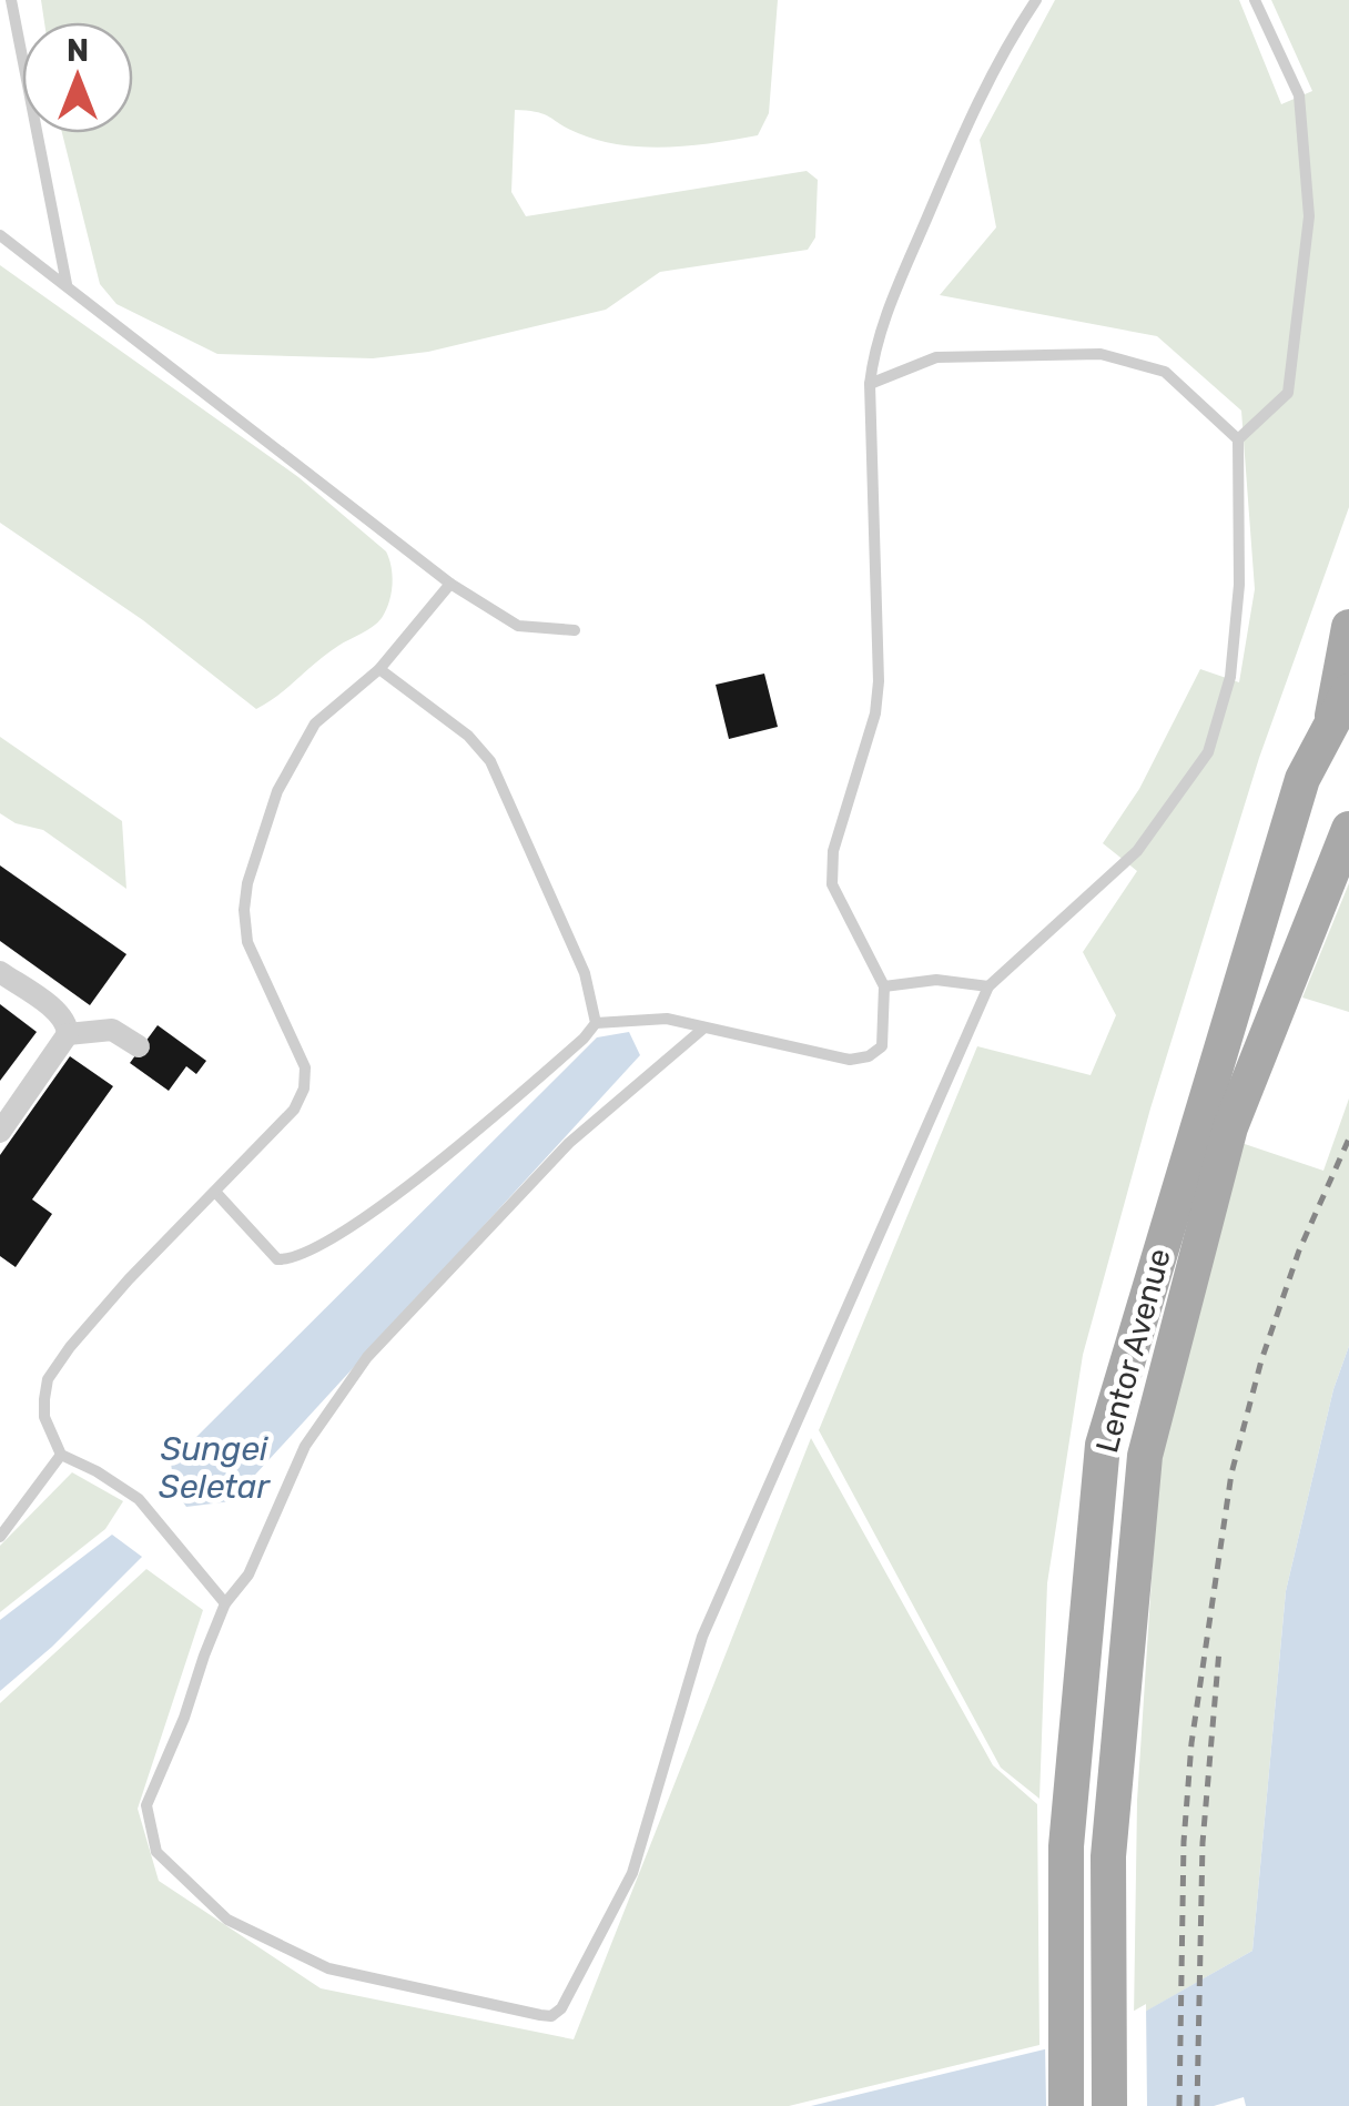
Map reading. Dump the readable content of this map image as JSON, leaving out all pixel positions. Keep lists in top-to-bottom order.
{
  "streets": {
    "main road": ["Lentor Avenue"]
  },
  "water": ["Sungei Seletar"],
  "north": "top"
}
